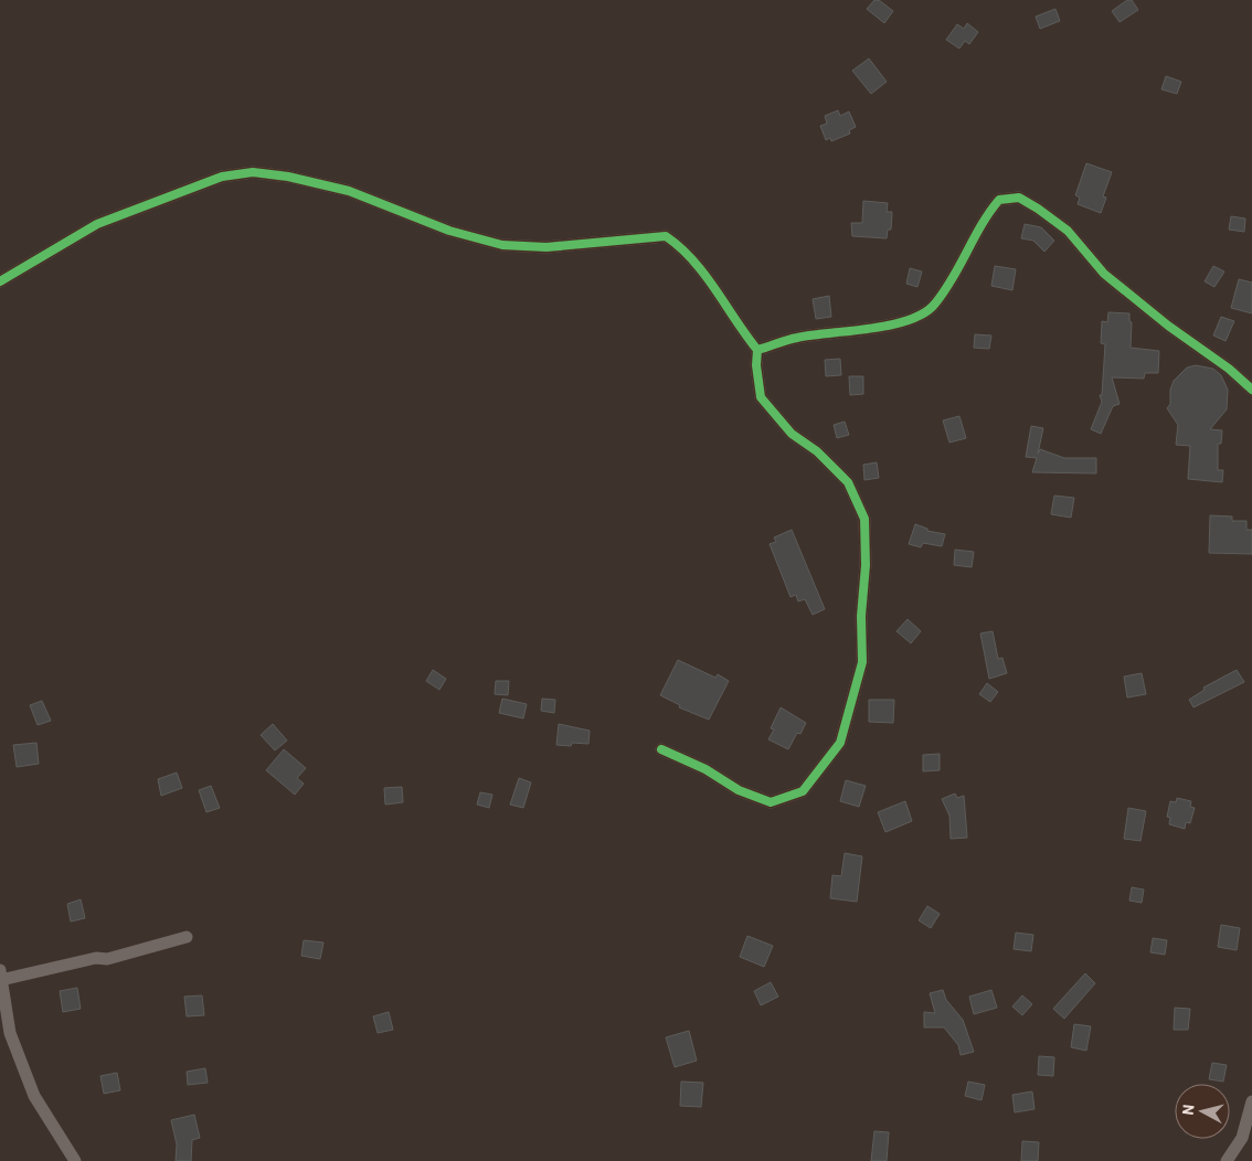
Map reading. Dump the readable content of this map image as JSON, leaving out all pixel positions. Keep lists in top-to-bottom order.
{
  "north": "left"
}
